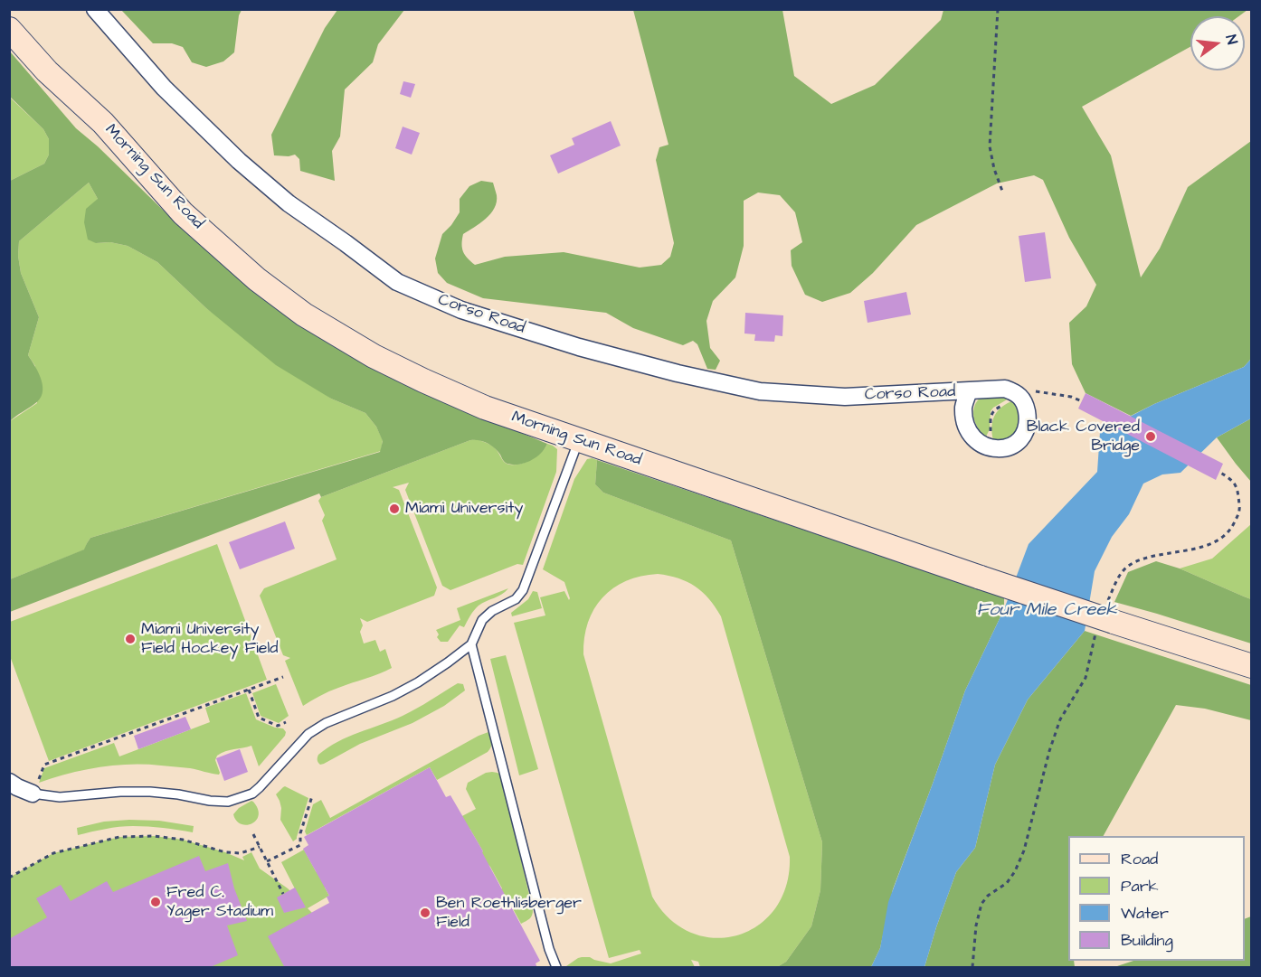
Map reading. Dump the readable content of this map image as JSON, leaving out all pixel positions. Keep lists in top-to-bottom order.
{
  "streets": {
    "main road": ["Morning Sun Road"],
    "street": ["Corso Road"]
  },
  "water": ["Four Mile Creek"],
  "places": [
    "Black Covered Bridge",
    "Miami University",
    "Miami University Field Hockey Field",
    "Fred C. Yager Stadium",
    "Ben Roethlisberger Field"
  ],
  "legend": [
    "Road",
    "Park",
    "Water",
    "Building"
  ],
  "north": "right"
}
